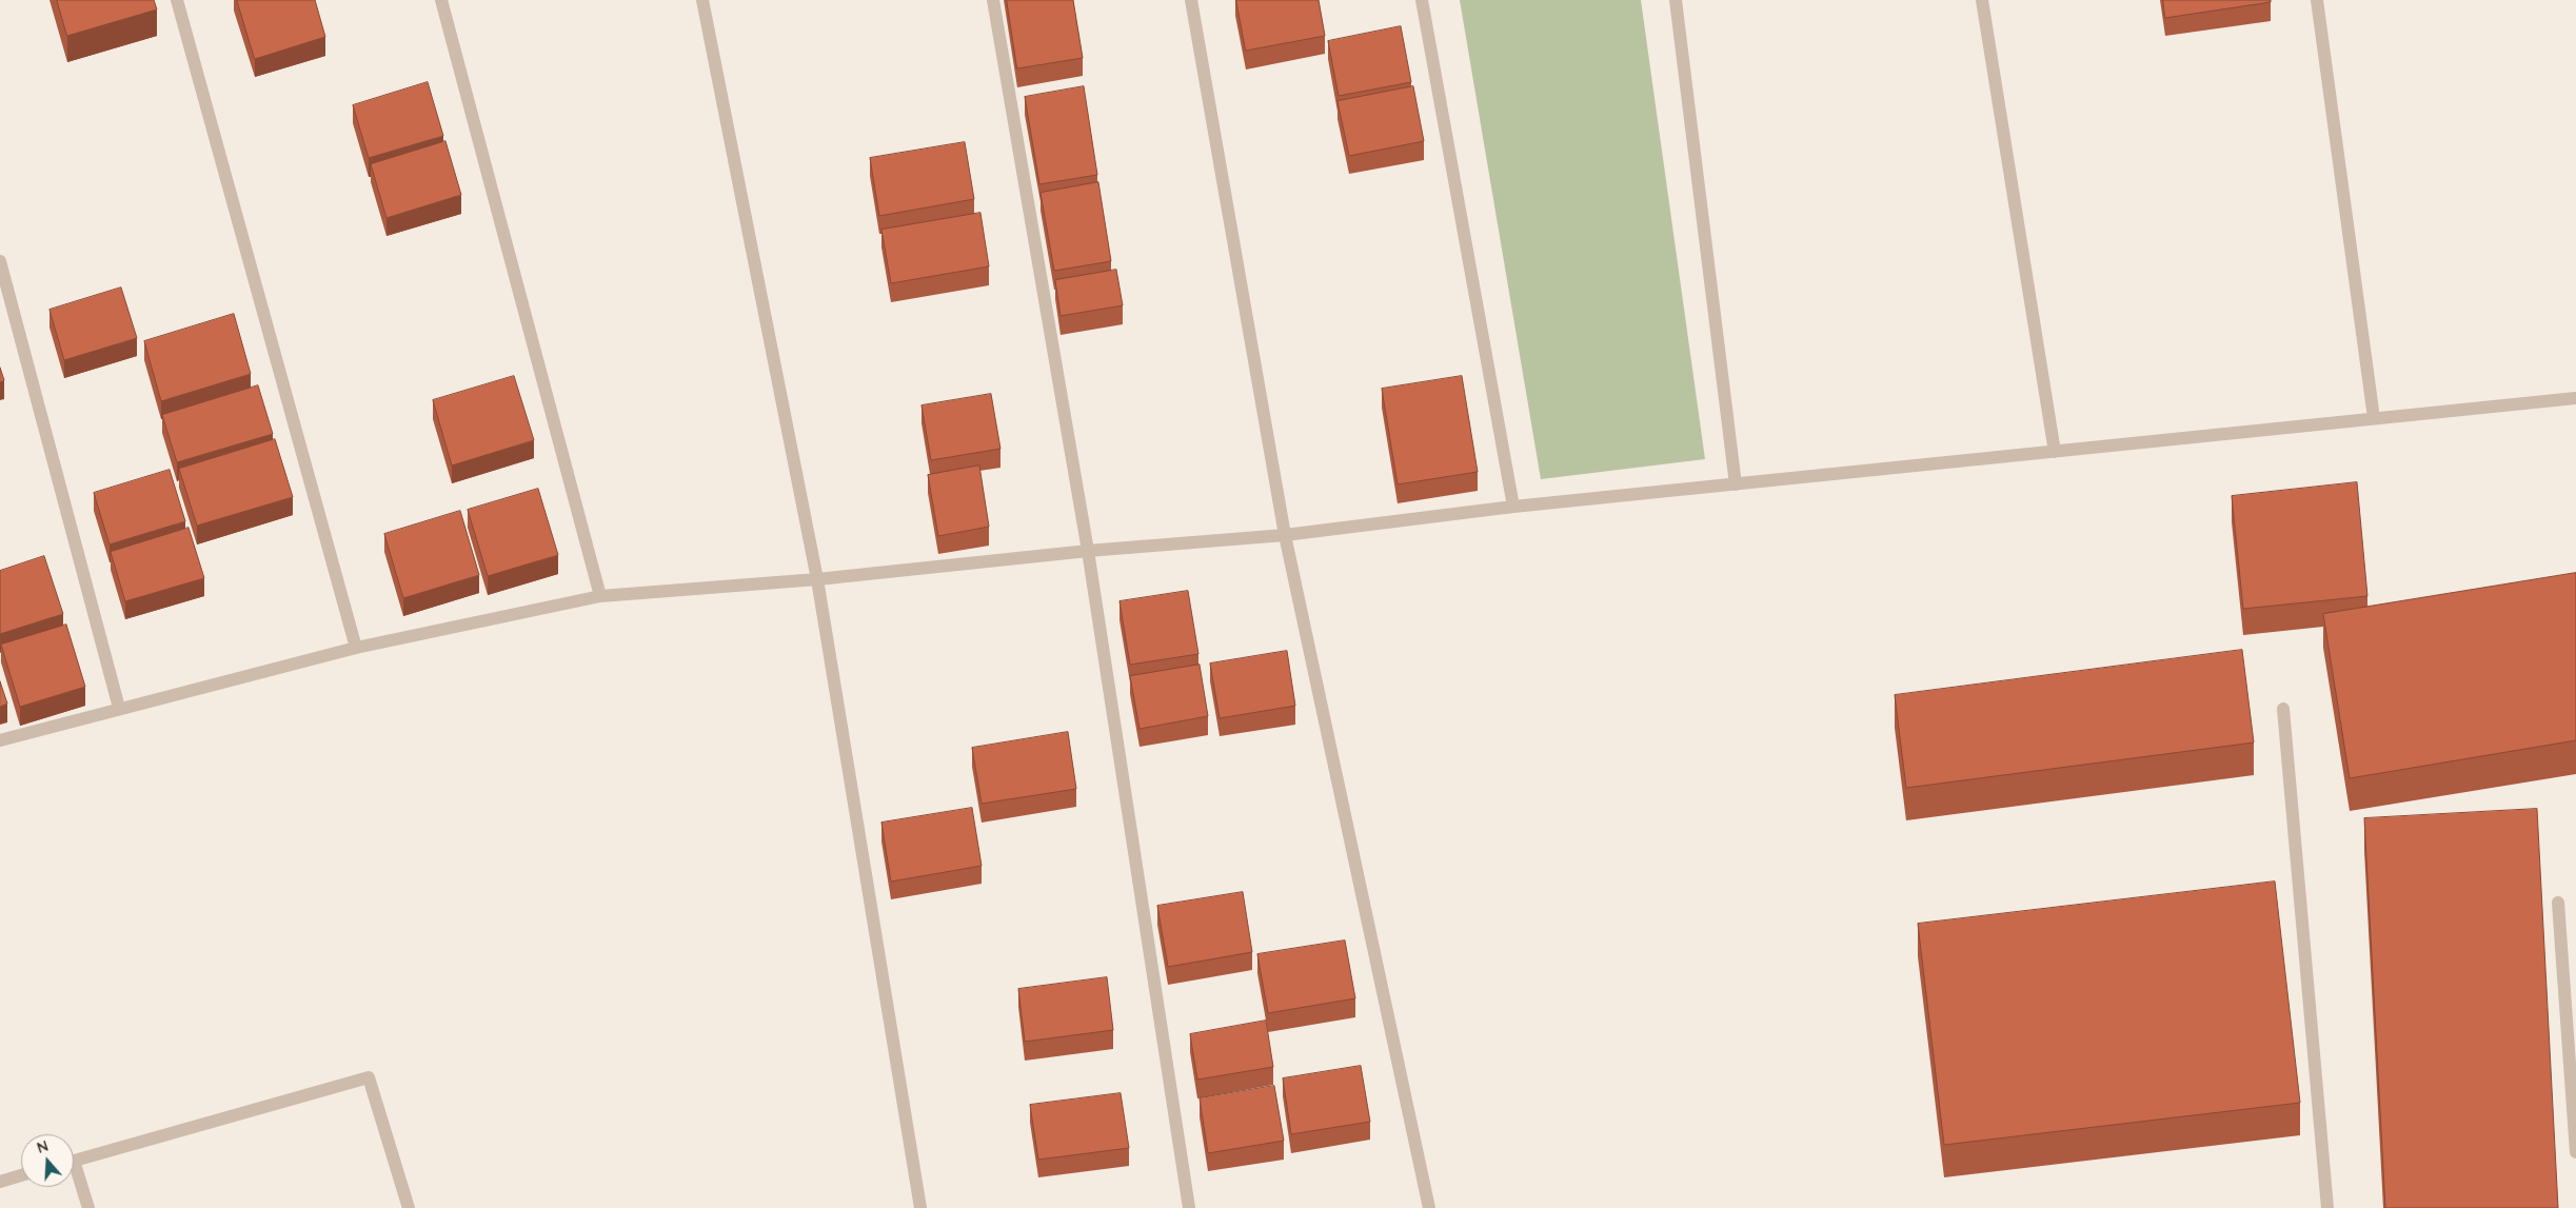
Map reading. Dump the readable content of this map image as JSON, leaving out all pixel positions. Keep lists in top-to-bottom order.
{
  "north": "top"
}
